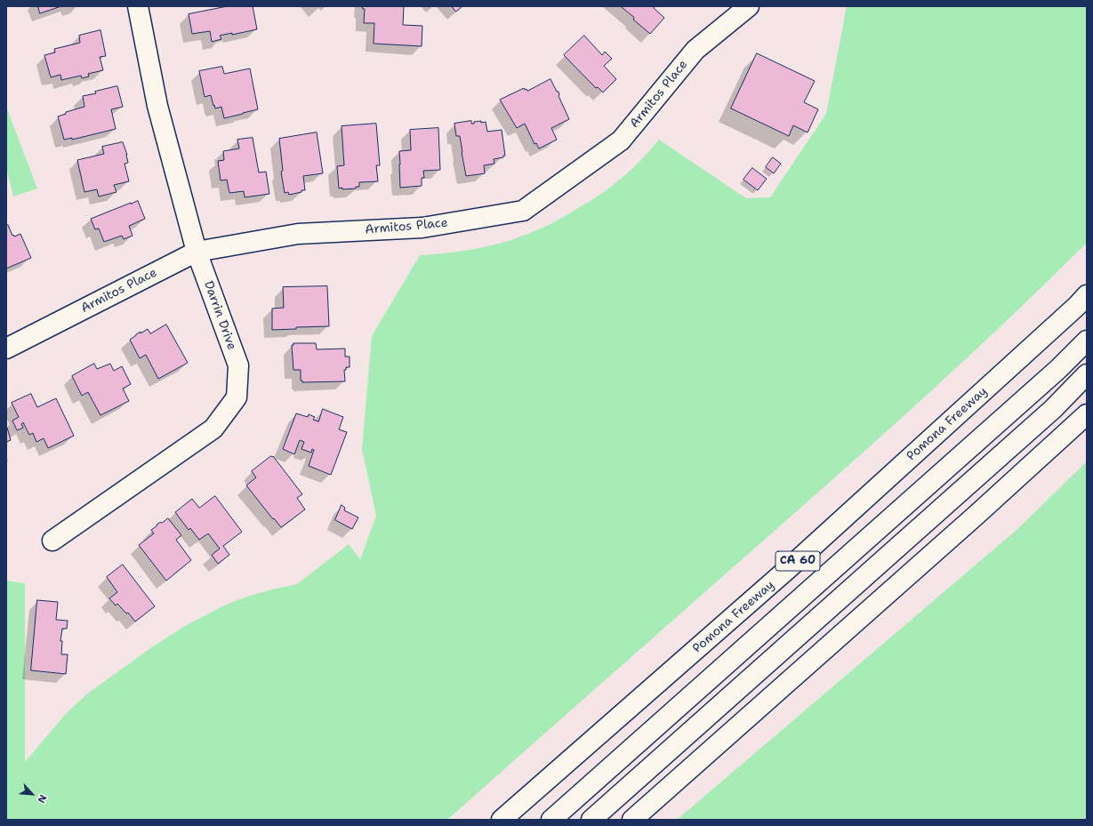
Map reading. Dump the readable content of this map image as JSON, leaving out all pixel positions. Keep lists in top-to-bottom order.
{
  "streets": {
    "main road": [
      "Armitos Place",
      "Darrin Drive",
      "Pomona Freeway",
      "CA 60"
    ]
  },
  "crossings": [
    ["Armitos Place", "Darrin Drive"]
  ],
  "north": "bottom right"
}
